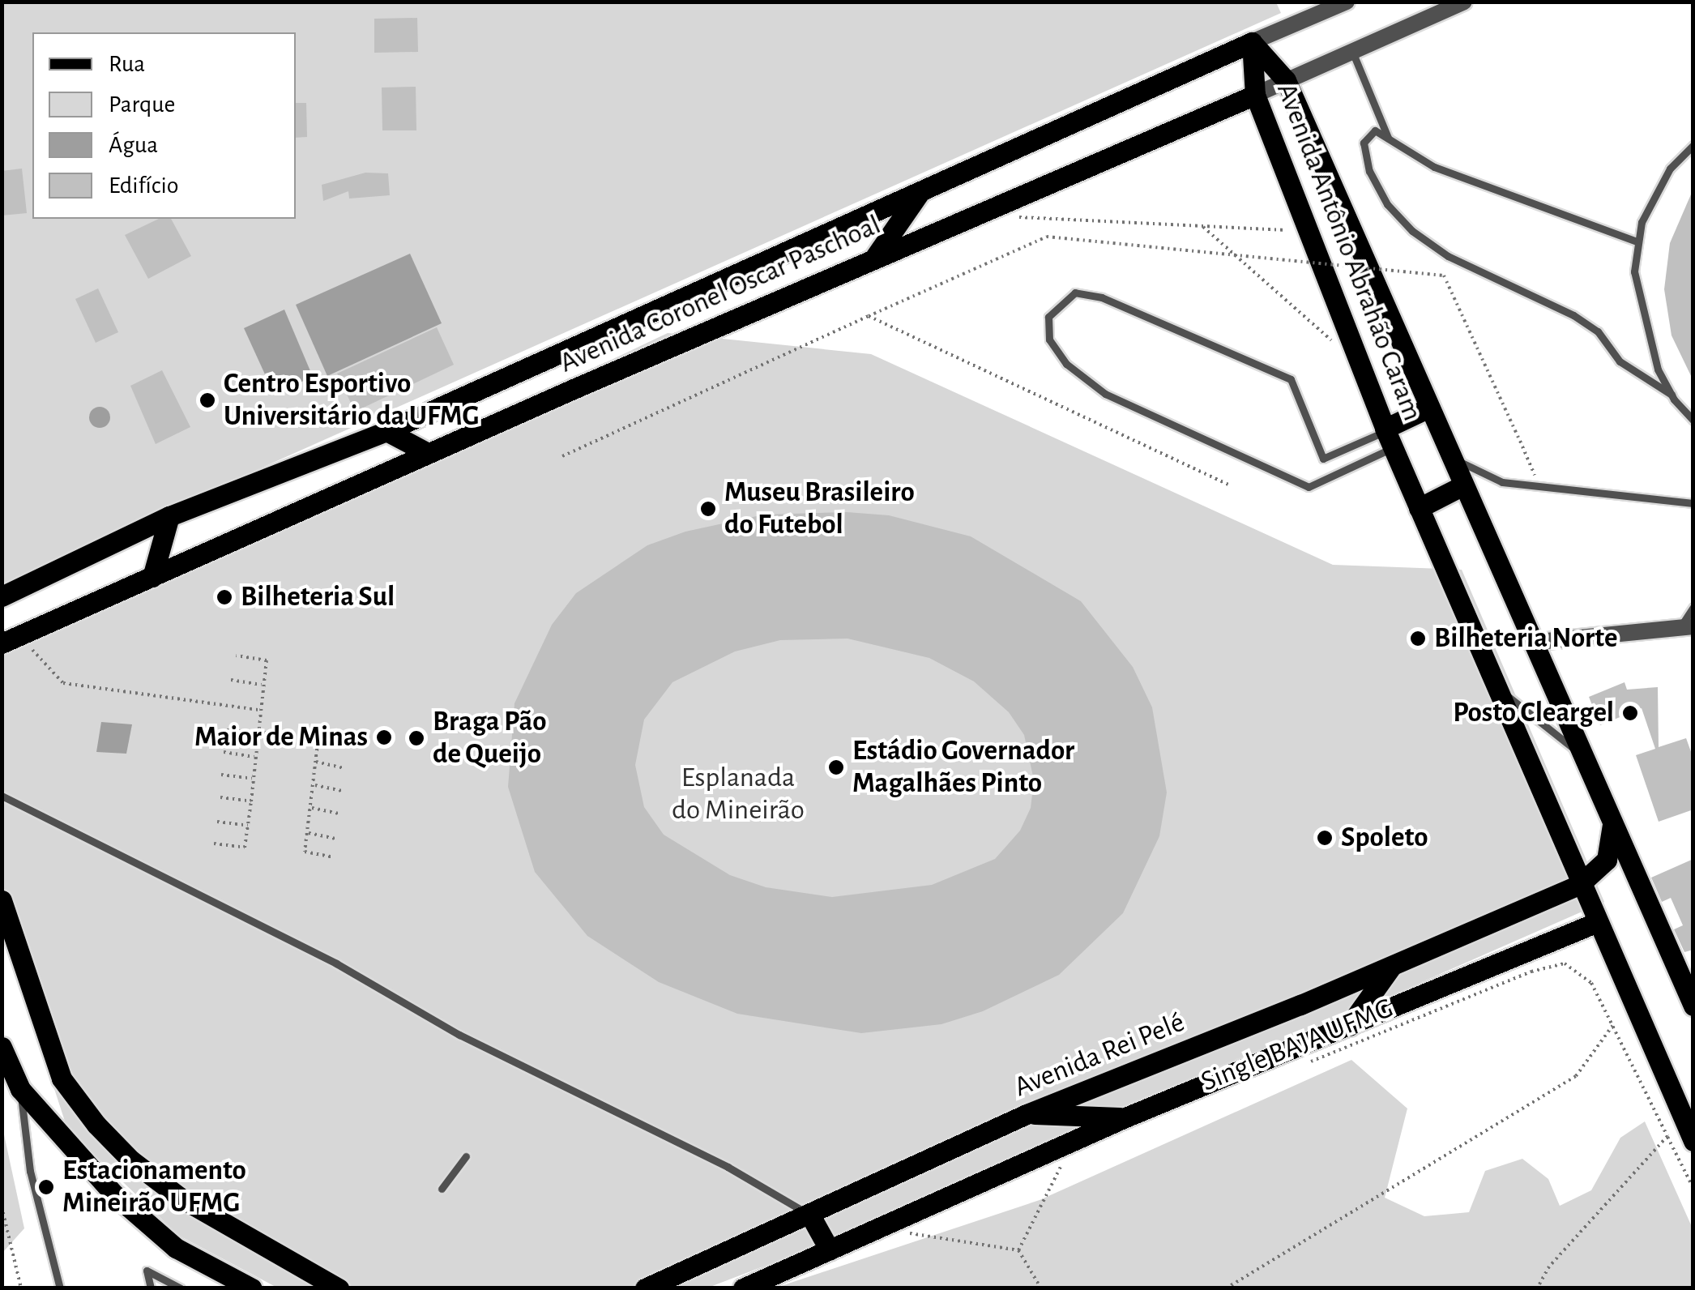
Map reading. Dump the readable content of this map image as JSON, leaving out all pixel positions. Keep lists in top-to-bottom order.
{
  "streets": {
    "main road": ["Avenida Antônio Abrahão Caram", "Avenida Coronel Oscar Paschoal", "Avenida Rei Pelé"],
    "path": ["Single BAJA UFMG"]
  },
  "crossings": [
    ["Avenida Antônio Abrahão Caram", "Avenida Coronel Oscar Paschoal"],
    ["Avenida Antônio Abrahão Caram", "Avenida Rei Pelé"]
  ],
  "parks": ["Esplanada do Mineirão"],
  "places": [
    "Centro Esportivo Universitário da UFMG",
    "Museu Brasileiro do Futebol",
    "Bilheteria Sul",
    "Bilheteria Norte",
    "Posto Cleargel",
    "Maior de Minas",
    "Braga Pão de Queijo",
    "Estádio Governador Magalhães Pinto",
    "Spoleto",
    "Estacionamento Mineirão UFMG"
  ],
  "legend": [
    "Rua",
    "Parque",
    "Água",
    "Edifício"
  ]
}
